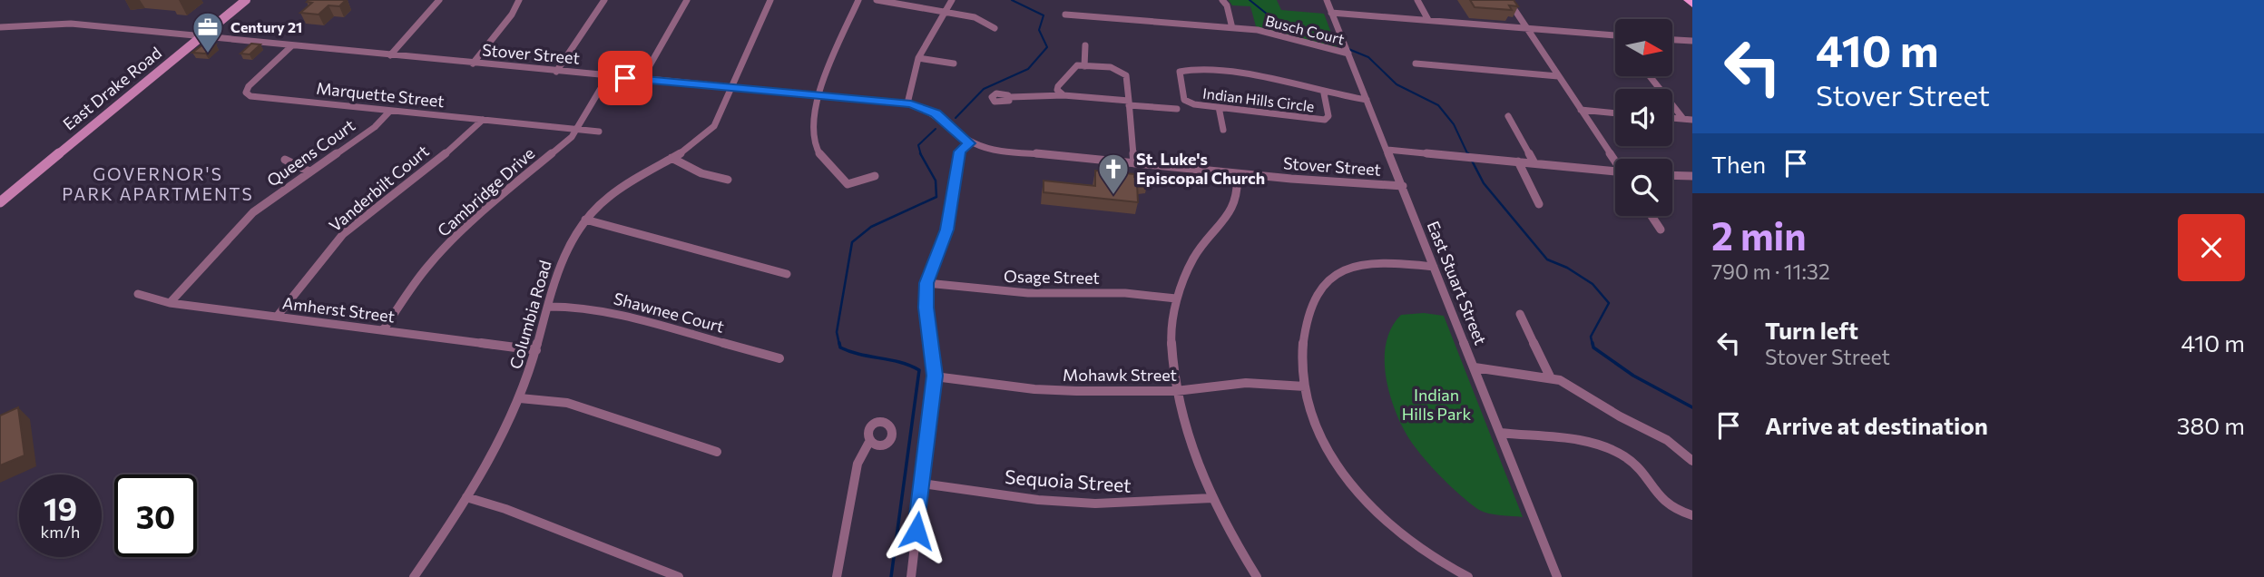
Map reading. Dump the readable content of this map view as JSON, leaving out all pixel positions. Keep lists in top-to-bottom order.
{
  "streets": {
    "main road": ["East Drake Road"],
    "street": [
      "Busch Court",
      "Stover Street",
      "Marquette Street",
      "Indian Hills Circle",
      "Queens Court",
      "Vanderbilt Court",
      "Cambridge Drive",
      "Osage Street",
      "East Stuart Street",
      "Amherst Street",
      "Shawnee Court",
      "Columbia Road",
      "Mohawk Street",
      "Sequoia Street"
    ]
  },
  "crossings": [
    ["Busch Court", "East Stuart Street"],
    ["Stover Street", "East Drake Road"],
    ["Stover Street", "Marquette Street"],
    ["Stover Street", "Cambridge Drive"],
    ["Stover Street", "East Stuart Street"],
    ["Stover Street", "Columbia Road"],
    ["Marquette Street", "Queens Court"],
    ["Marquette Street", "Vanderbilt Court"],
    ["Marquette Street", "Cambridge Drive"],
    ["Indian Hills Circle", "East Stuart Street"],
    ["Queens Court", "Amherst Street"],
    ["Vanderbilt Court", "Amherst Street"],
    ["Cambridge Drive", "Amherst Street"],
    ["Amherst Street", "Columbia Road"],
    ["Shawnee Court", "Columbia Road"]
  ],
  "districts": ["GOVERNOR'S PARK APARTMENTS"],
  "parks": ["Indian Hills Park"],
  "places": {
    "office": ["Century 21"],
    "church": ["St. Luke's Episcopal Church"]
  },
  "north": "right",
  "page": {
    "turn": ["410 m", "Stover Street"],
    "then": "Then",
    "heading": ["2 min", "790 m · 11:32"],
    "list": [
      {
        "name": "Turn left",
        "note": "Stover Street",
        "value": "410 m"
      },
      {
        "name": "Arrive at destination",
        "value": "380 m"
      }
    ],
    "speed": "19 km/h",
    "limit": "30"
  }
}
